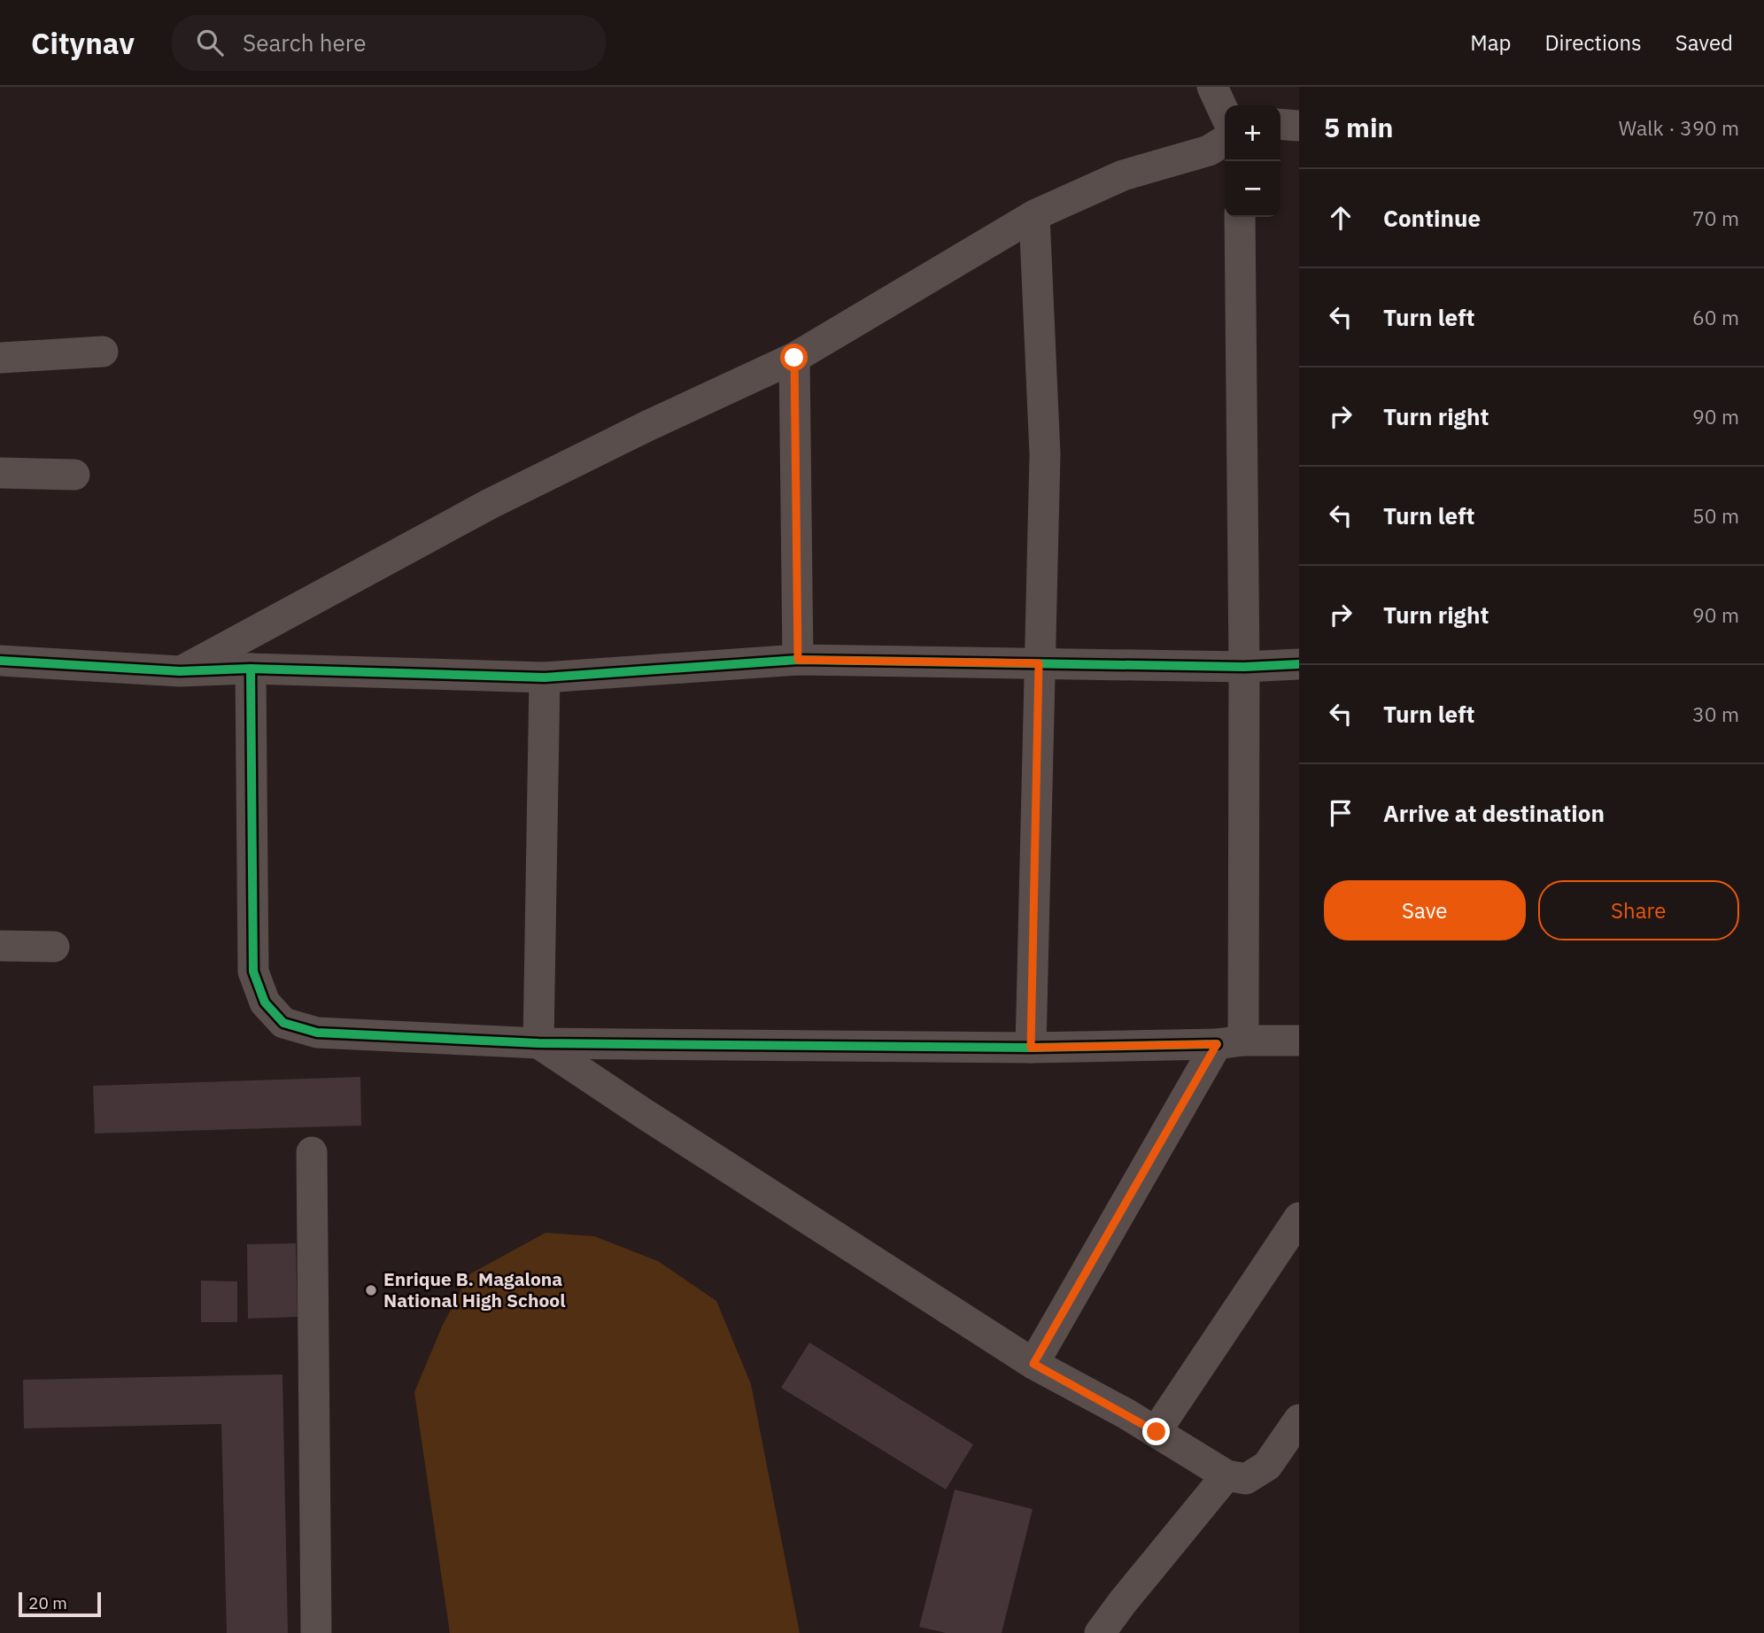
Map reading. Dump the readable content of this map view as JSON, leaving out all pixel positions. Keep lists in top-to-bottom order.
{
  "places": ["Enrique B. Magalona National High School"],
  "scale_bar": "20 m",
  "page": {
    "header": "Citynav",
    "search": "Search here",
    "nav": ["Map", "Directions", "Saved"],
    "heading": ["5 min", "Walk · 390 m"],
    "map_buttons": ["+", "−"],
    "list": [
      ["Continue", "70 m"],
      ["Turn left", "60 m"],
      ["Turn right", "90 m"],
      ["Turn left", "50 m"],
      ["Turn right", "90 m"],
      ["Turn left", "30 m"],
      "Arrive at destination"
    ],
    "buttons": ["Save", "Share"],
    "scale": "20 m"
  }
}
